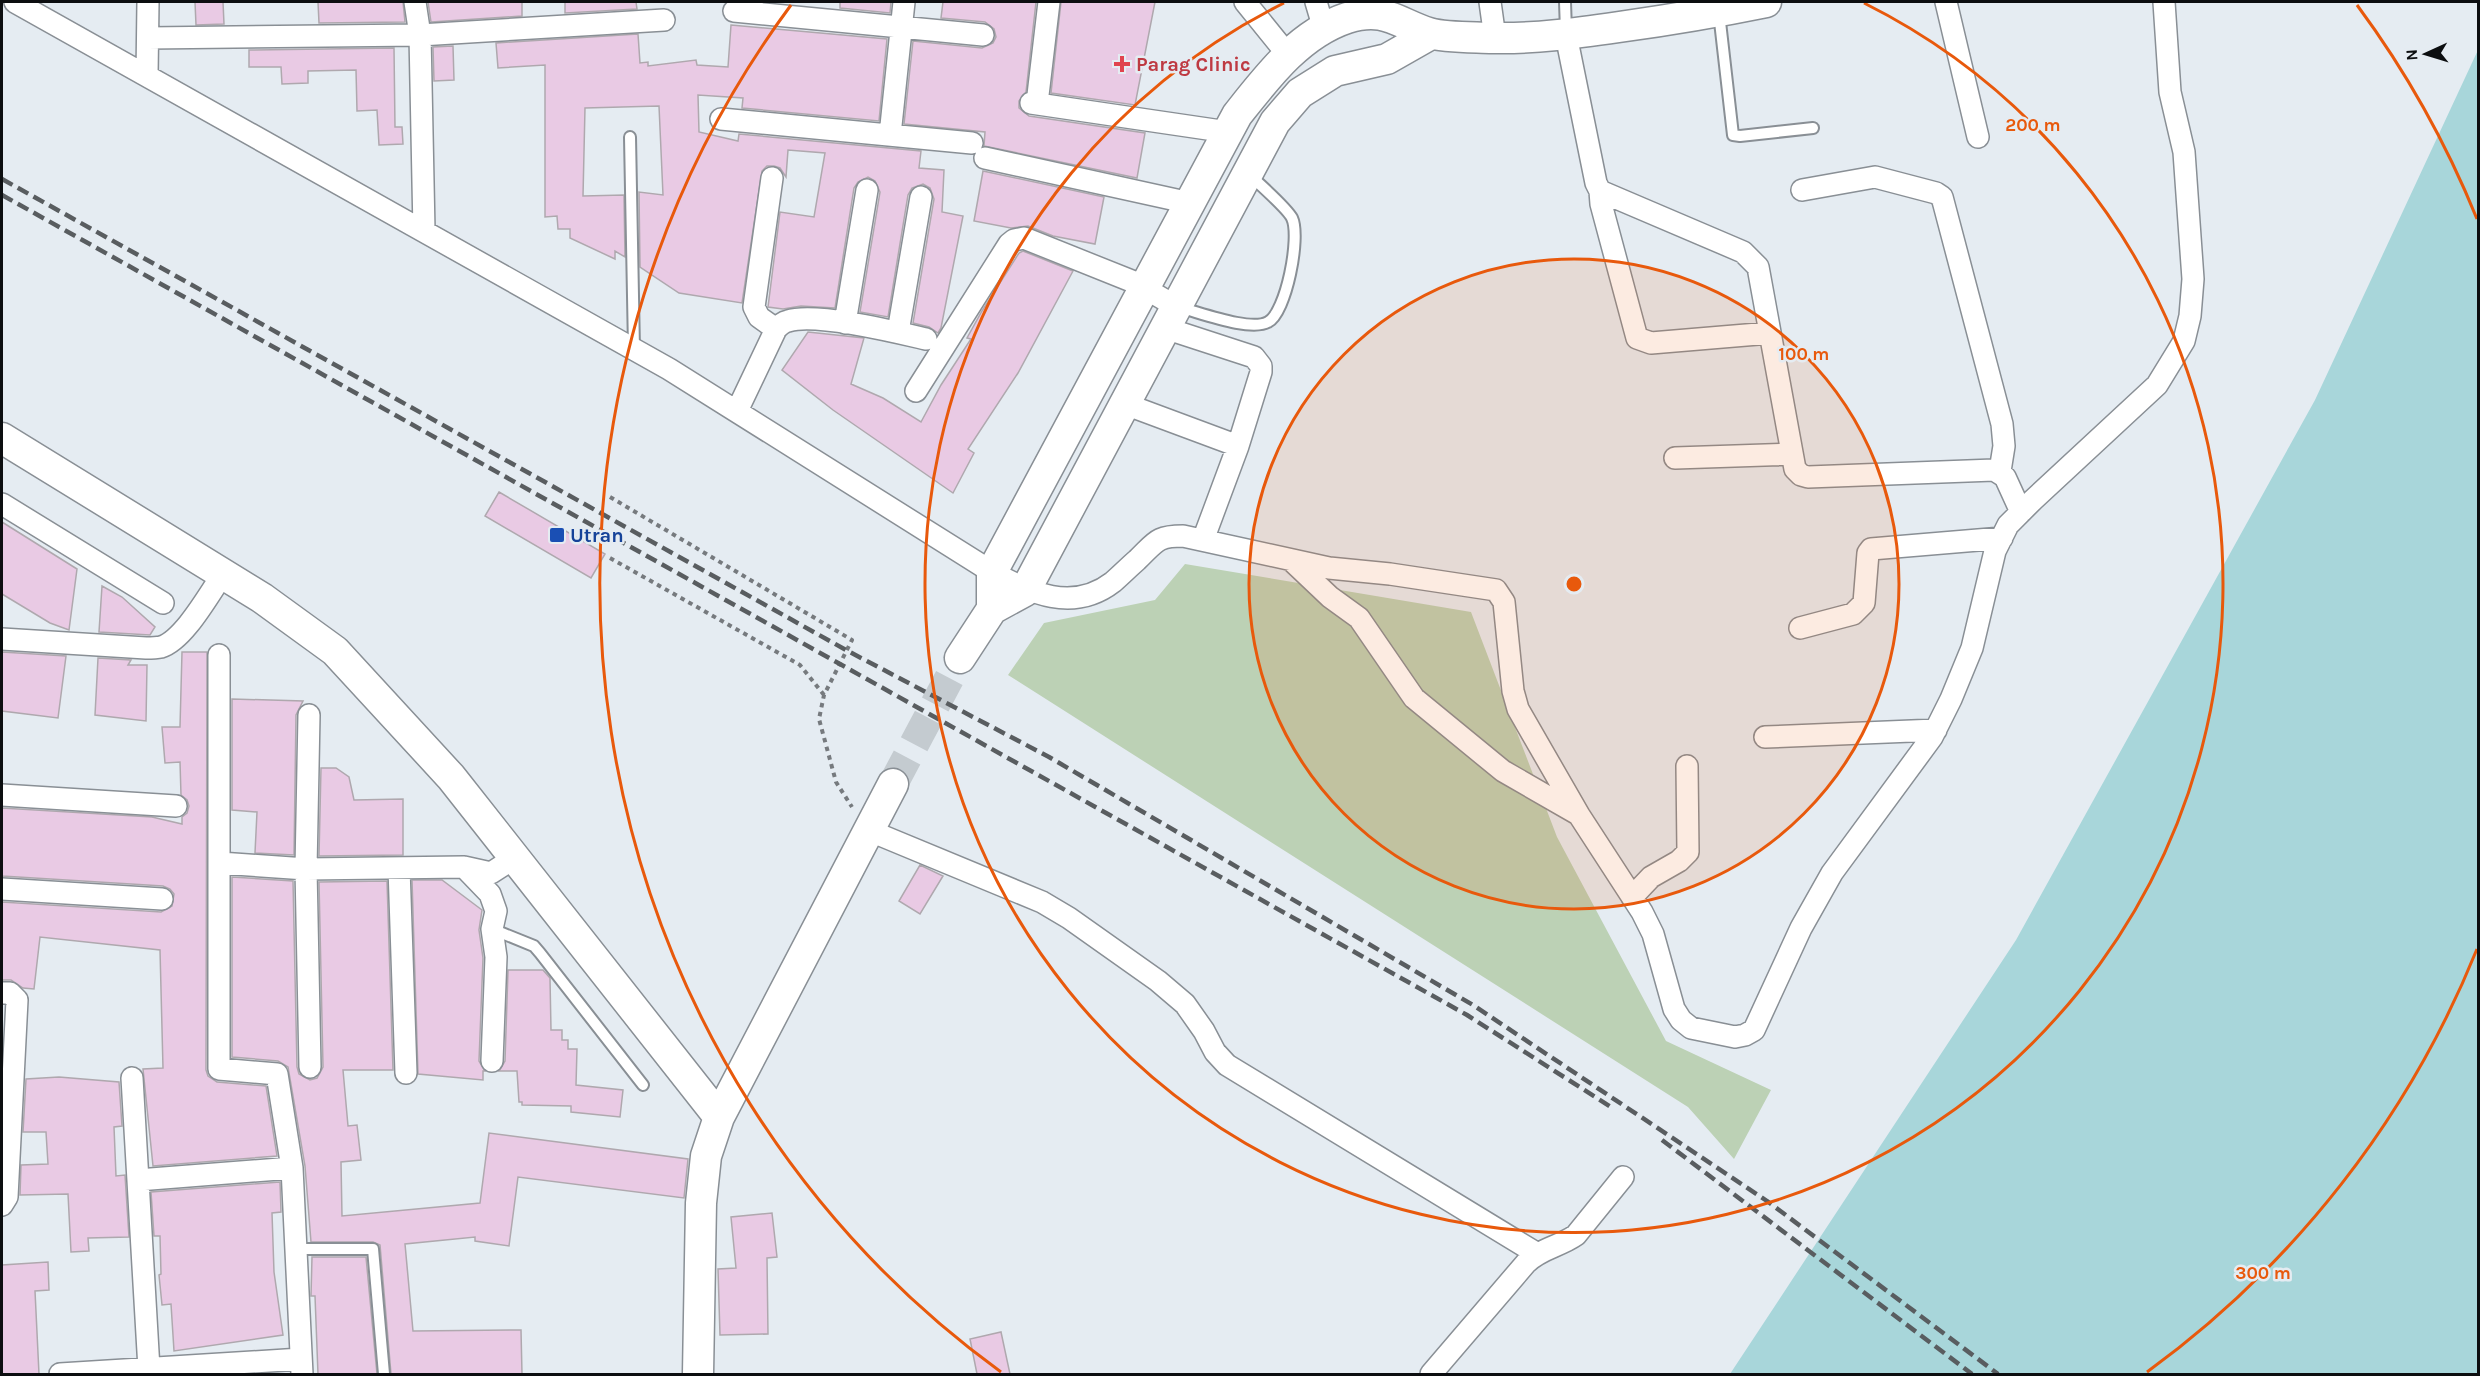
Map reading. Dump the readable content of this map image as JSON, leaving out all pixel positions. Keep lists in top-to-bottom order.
{
  "places": {
    "health": ["Parag Clinic"],
    "transit": ["Utran"]
  },
  "north": "left",
  "rings": ["200 m", "100 m", "300 m"]
}
